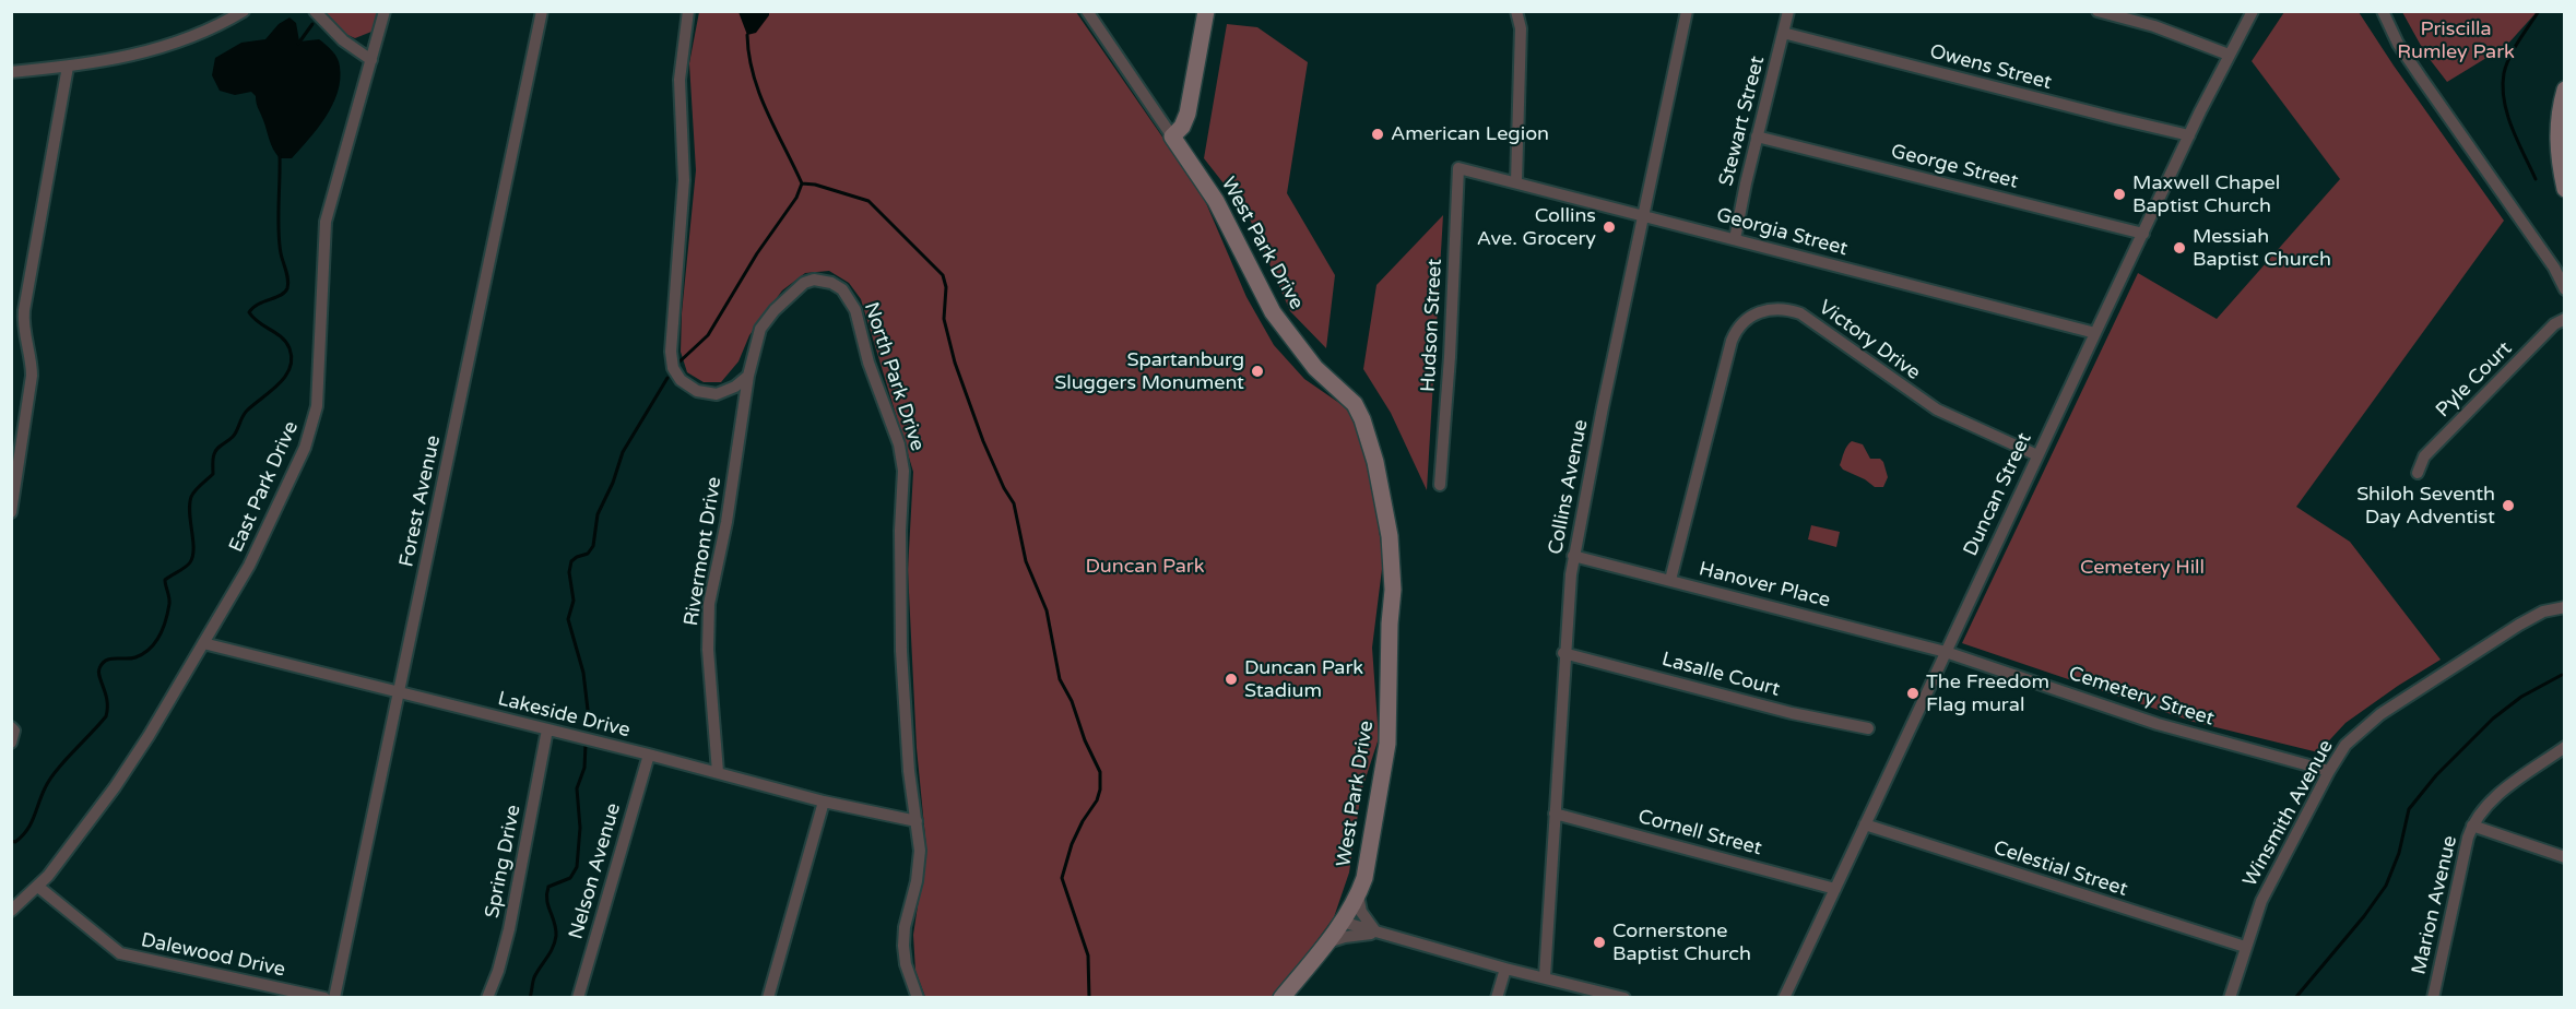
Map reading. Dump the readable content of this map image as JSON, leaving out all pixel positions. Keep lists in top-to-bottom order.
{
  "streets": {
    "street": [
      "Owens Street",
      "Stewart Street",
      "George Street",
      "Georgia Street",
      "West Park Drive",
      "Hudson Street",
      "Victory Drive",
      "North Park Drive",
      "Pyle Court",
      "East Park Drive",
      "Collins Avenue",
      "Duncan Street",
      "Forest Avenue",
      "Rivermont Drive",
      "Hanover Place",
      "Lasalle Court",
      "Cemetery Street",
      "Lakeside Drive",
      "Winsmith Avenue",
      "Cornell Street",
      "Spring Drive",
      "Celestial Street",
      "Nelson Avenue",
      "Marion Avenue",
      "Dalewood Drive"
    ]
  },
  "crossings": [
    ["Owens Street", "Stewart Street"],
    ["Owens Street", "Duncan Street"],
    ["Stewart Street", "George Street"],
    ["Stewart Street", "Georgia Street"],
    ["George Street", "Duncan Street"],
    ["Georgia Street", "Hudson Street"],
    ["Georgia Street", "Collins Avenue"],
    ["Georgia Street", "Duncan Street"],
    ["Victory Drive", "Duncan Street"],
    ["Victory Drive", "Hanover Place"],
    ["North Park Drive", "Rivermont Drive"],
    ["North Park Drive", "Lakeside Drive"],
    ["East Park Drive", "Lakeside Drive"],
    ["East Park Drive", "Dalewood Drive"],
    ["Collins Avenue", "Hanover Place"],
    ["Collins Avenue", "Lasalle Court"],
    ["Collins Avenue", "Cornell Street"],
    ["Duncan Street", "Hanover Place"],
    ["Duncan Street", "Cemetery Street"],
    ["Duncan Street", "Cornell Street"],
    ["Duncan Street", "Celestial Street"],
    ["Forest Avenue", "Lakeside Drive"],
    ["Rivermont Drive", "Lakeside Drive"],
    ["Hanover Place", "Cemetery Street"],
    ["Cemetery Street", "Winsmith Avenue"],
    ["Lakeside Drive", "Spring Drive"],
    ["Lakeside Drive", "Nelson Avenue"],
    ["Winsmith Avenue", "Celestial Street"]
  ],
  "parks": ["Priscilla Rumley Park", "Duncan Park", "Cemetery Hill"],
  "places": [
    "American Legion",
    "Maxwell Chapel Baptist Church",
    "Collins Ave. Grocery",
    "Messiah Baptist Church",
    "Spartanburg Sluggers Monument",
    "Shiloh Seventh Day Adventist",
    "Duncan Park Stadium",
    "The Freedom Flag mural",
    "Cornerstone Baptist Church"
  ]
}
